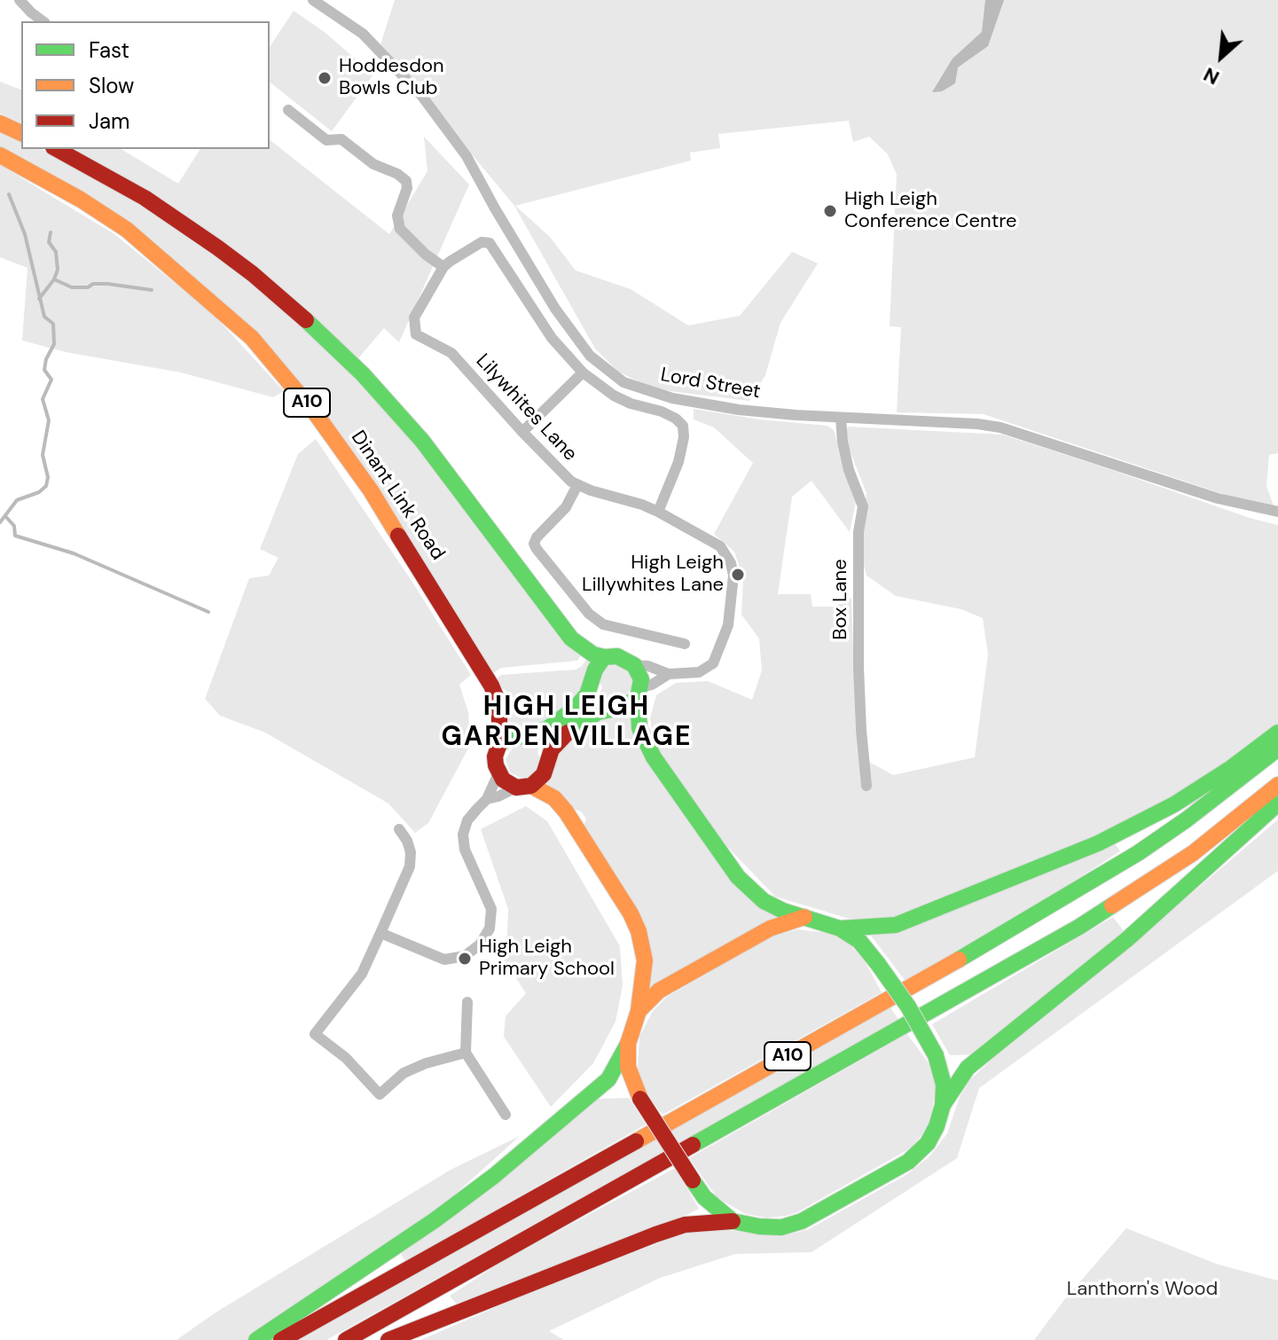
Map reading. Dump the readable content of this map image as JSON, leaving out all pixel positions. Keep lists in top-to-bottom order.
{
  "streets": {
    "main road": ["A10", "Dinant Link Road"],
    "street": ["Lord Street", "Lilywhites Lane", "Box Lane"]
  },
  "crossings": [
    ["Lord Street", "Box Lane"]
  ],
  "districts": ["HIGH LEIGH GARDEN VILLAGE"],
  "parks": ["Lanthorn's Wood"],
  "places": [
    "Hoddesdon Bowls Club",
    "High Leigh Conference Centre",
    "High Leigh Lillywhites Lane",
    "High Leigh Primary School"
  ],
  "legend": ["Fast", "Slow", "Jam"],
  "north": "bottom left"
}
